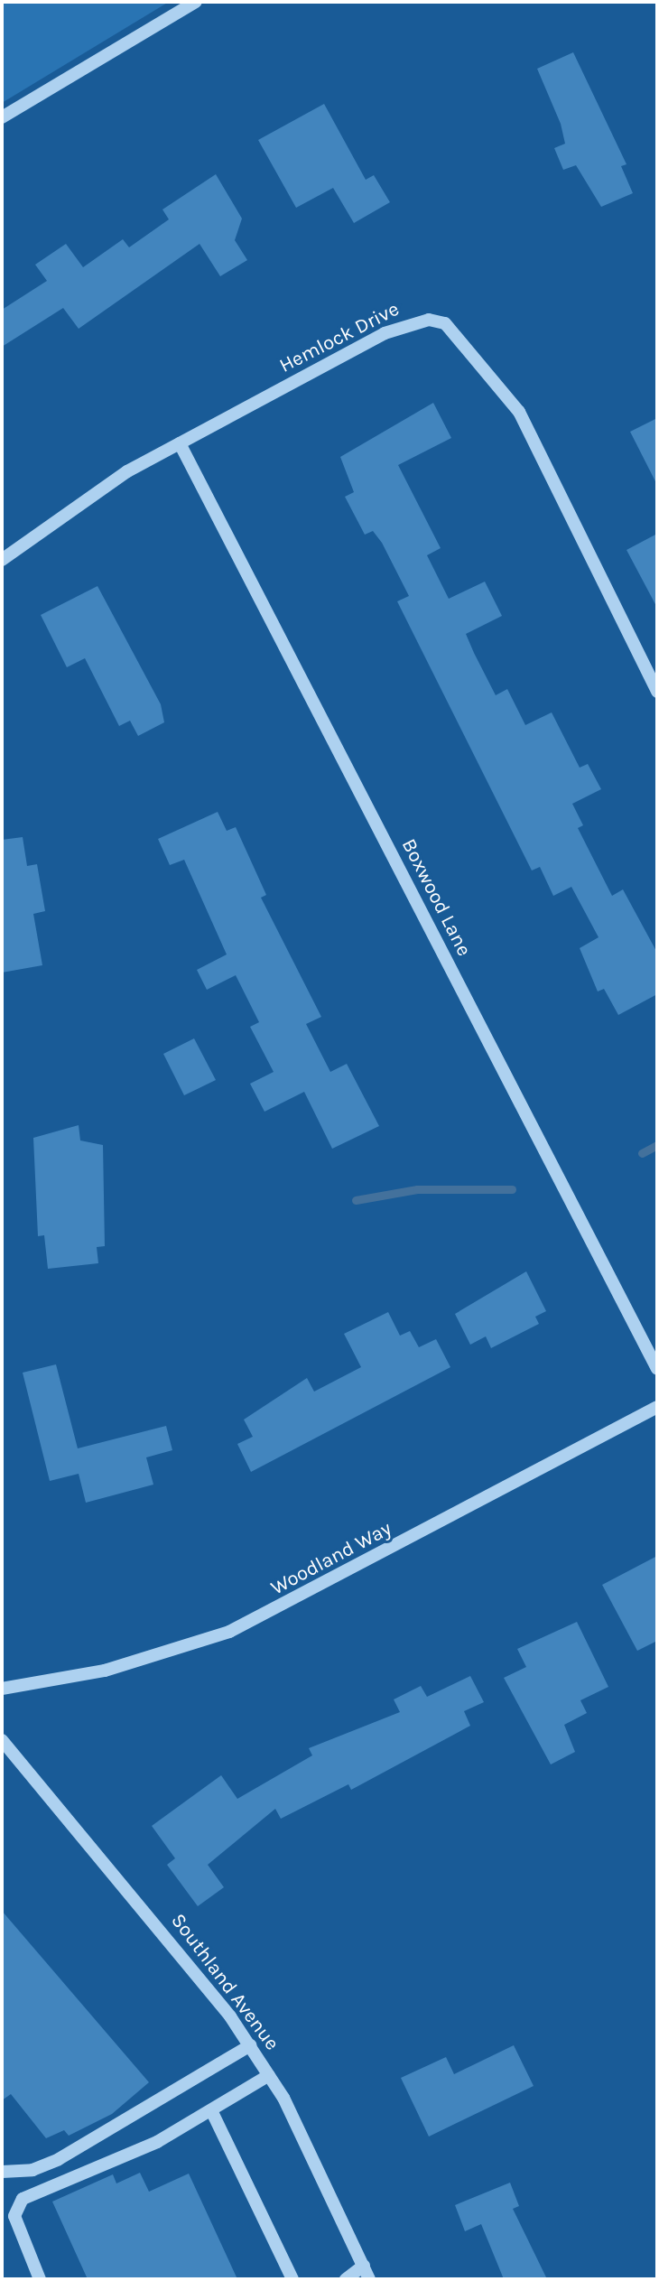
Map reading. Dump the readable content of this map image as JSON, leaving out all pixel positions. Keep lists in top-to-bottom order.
{
  "streets": {
    "street": [
      "Hemlock Drive",
      "Boxwood Lane",
      "Woodland Way",
      "Southland Avenue"
    ]
  },
  "crossings": [
    ["Hemlock Drive", "Boxwood Lane"]
  ]
}
